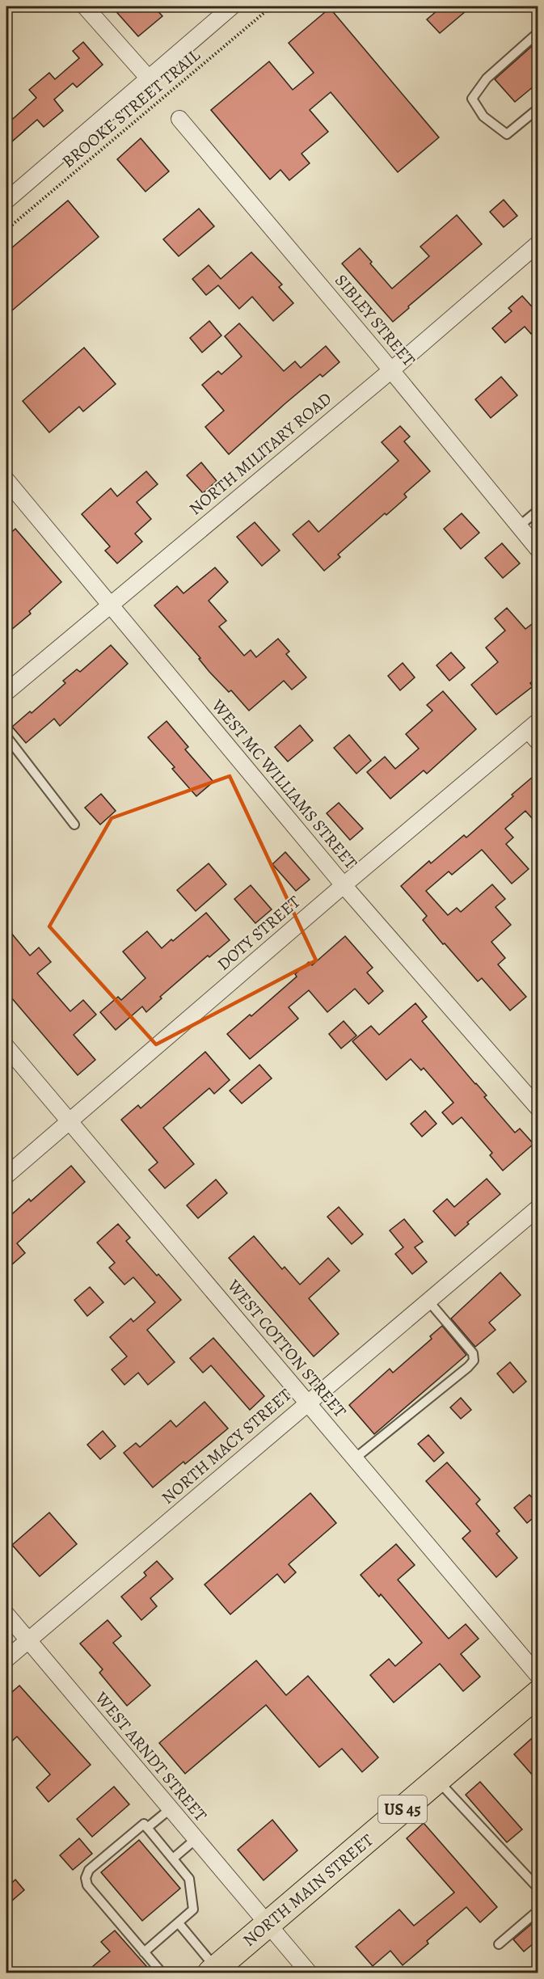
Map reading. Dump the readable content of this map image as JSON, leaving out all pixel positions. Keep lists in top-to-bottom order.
{
  "streets": {
    "main road": ["US 45", "NORTH MAIN STREET"],
    "street": [
      "SIBLEY STREET",
      "NORTH MILITARY ROAD",
      "WEST MC WILLIAMS STREET",
      "DOTY STREET",
      "WEST COTTON STREET",
      "NORTH MACY STREET",
      "WEST ARNDT STREET"
    ],
    "path": ["BROOKE STREET TRAIL"]
  },
  "crossings": [
    ["SIBLEY STREET", "NORTH MILITARY ROAD"],
    ["NORTH MILITARY ROAD", "WEST MC WILLIAMS STREET"],
    ["WEST MC WILLIAMS STREET", "DOTY STREET"],
    ["DOTY STREET", "WEST COTTON STREET"],
    ["WEST COTTON STREET", "NORTH MACY STREET"],
    ["NORTH MACY STREET", "WEST ARNDT STREET"],
    ["WEST ARNDT STREET", "NORTH MAIN STREET"]
  ]
}
